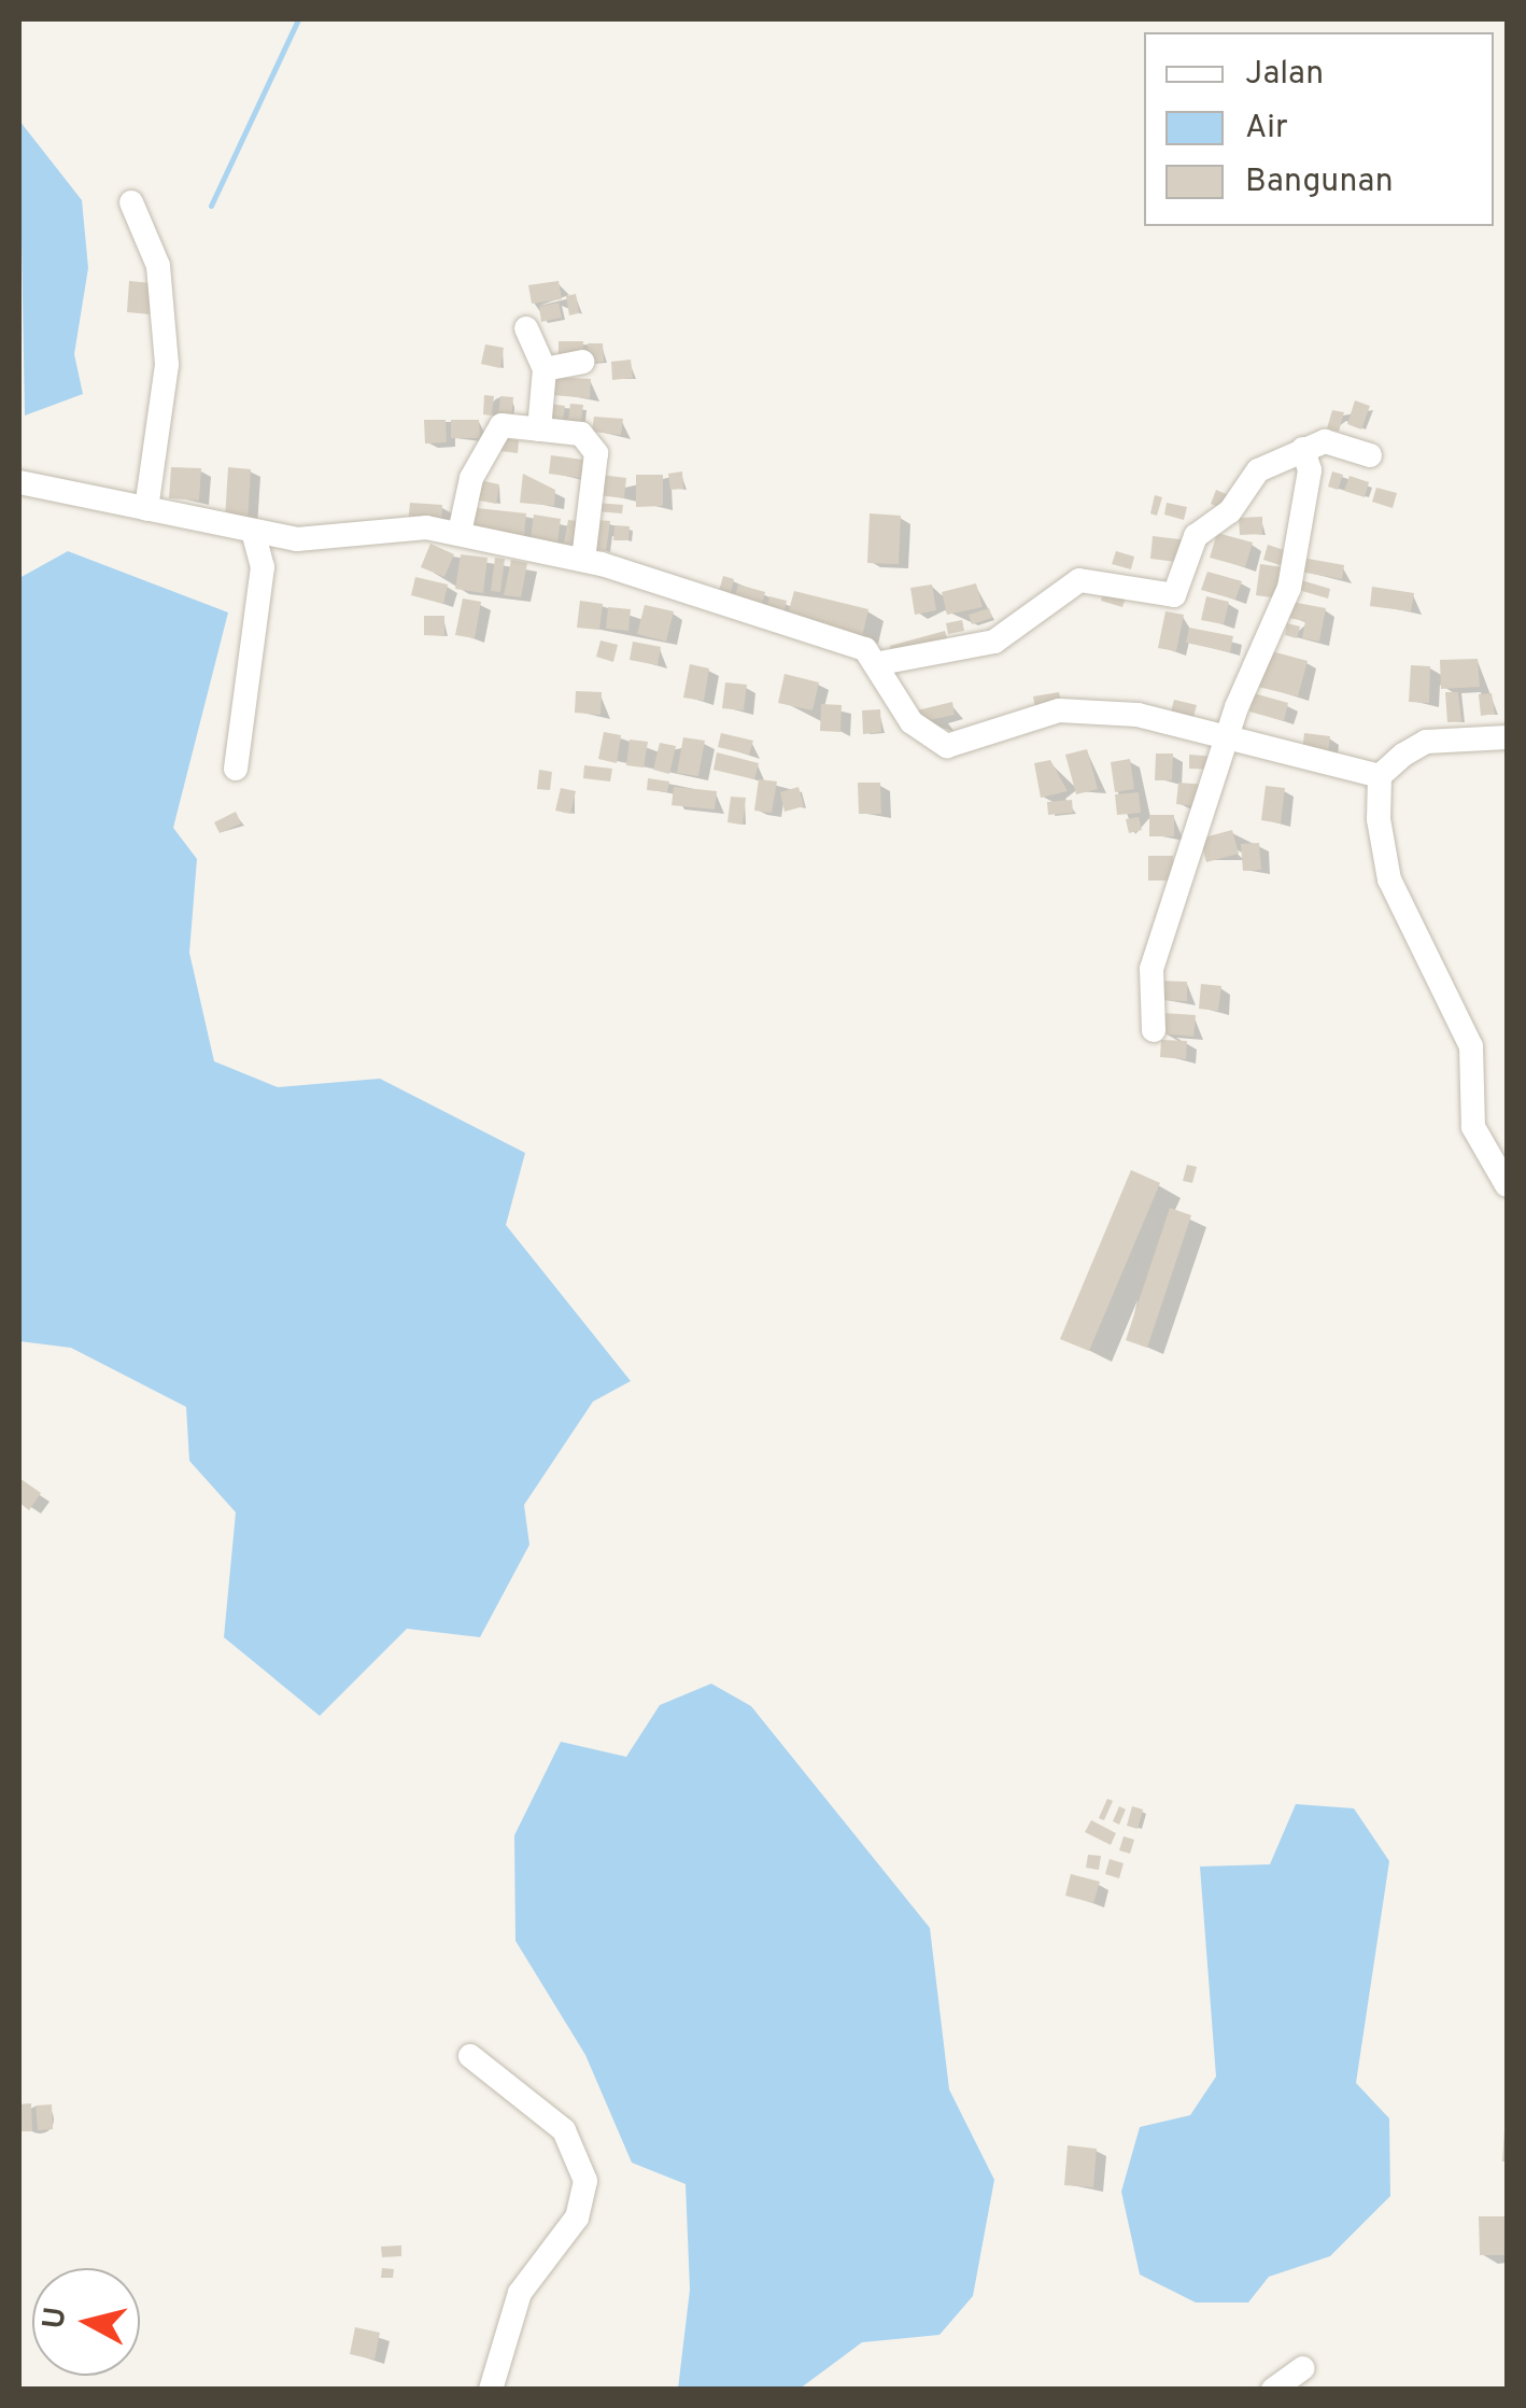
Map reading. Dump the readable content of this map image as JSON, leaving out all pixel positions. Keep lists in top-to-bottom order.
{
  "legend": ["Jalan", "Air", "Bangunan"],
  "north": "left"
}
